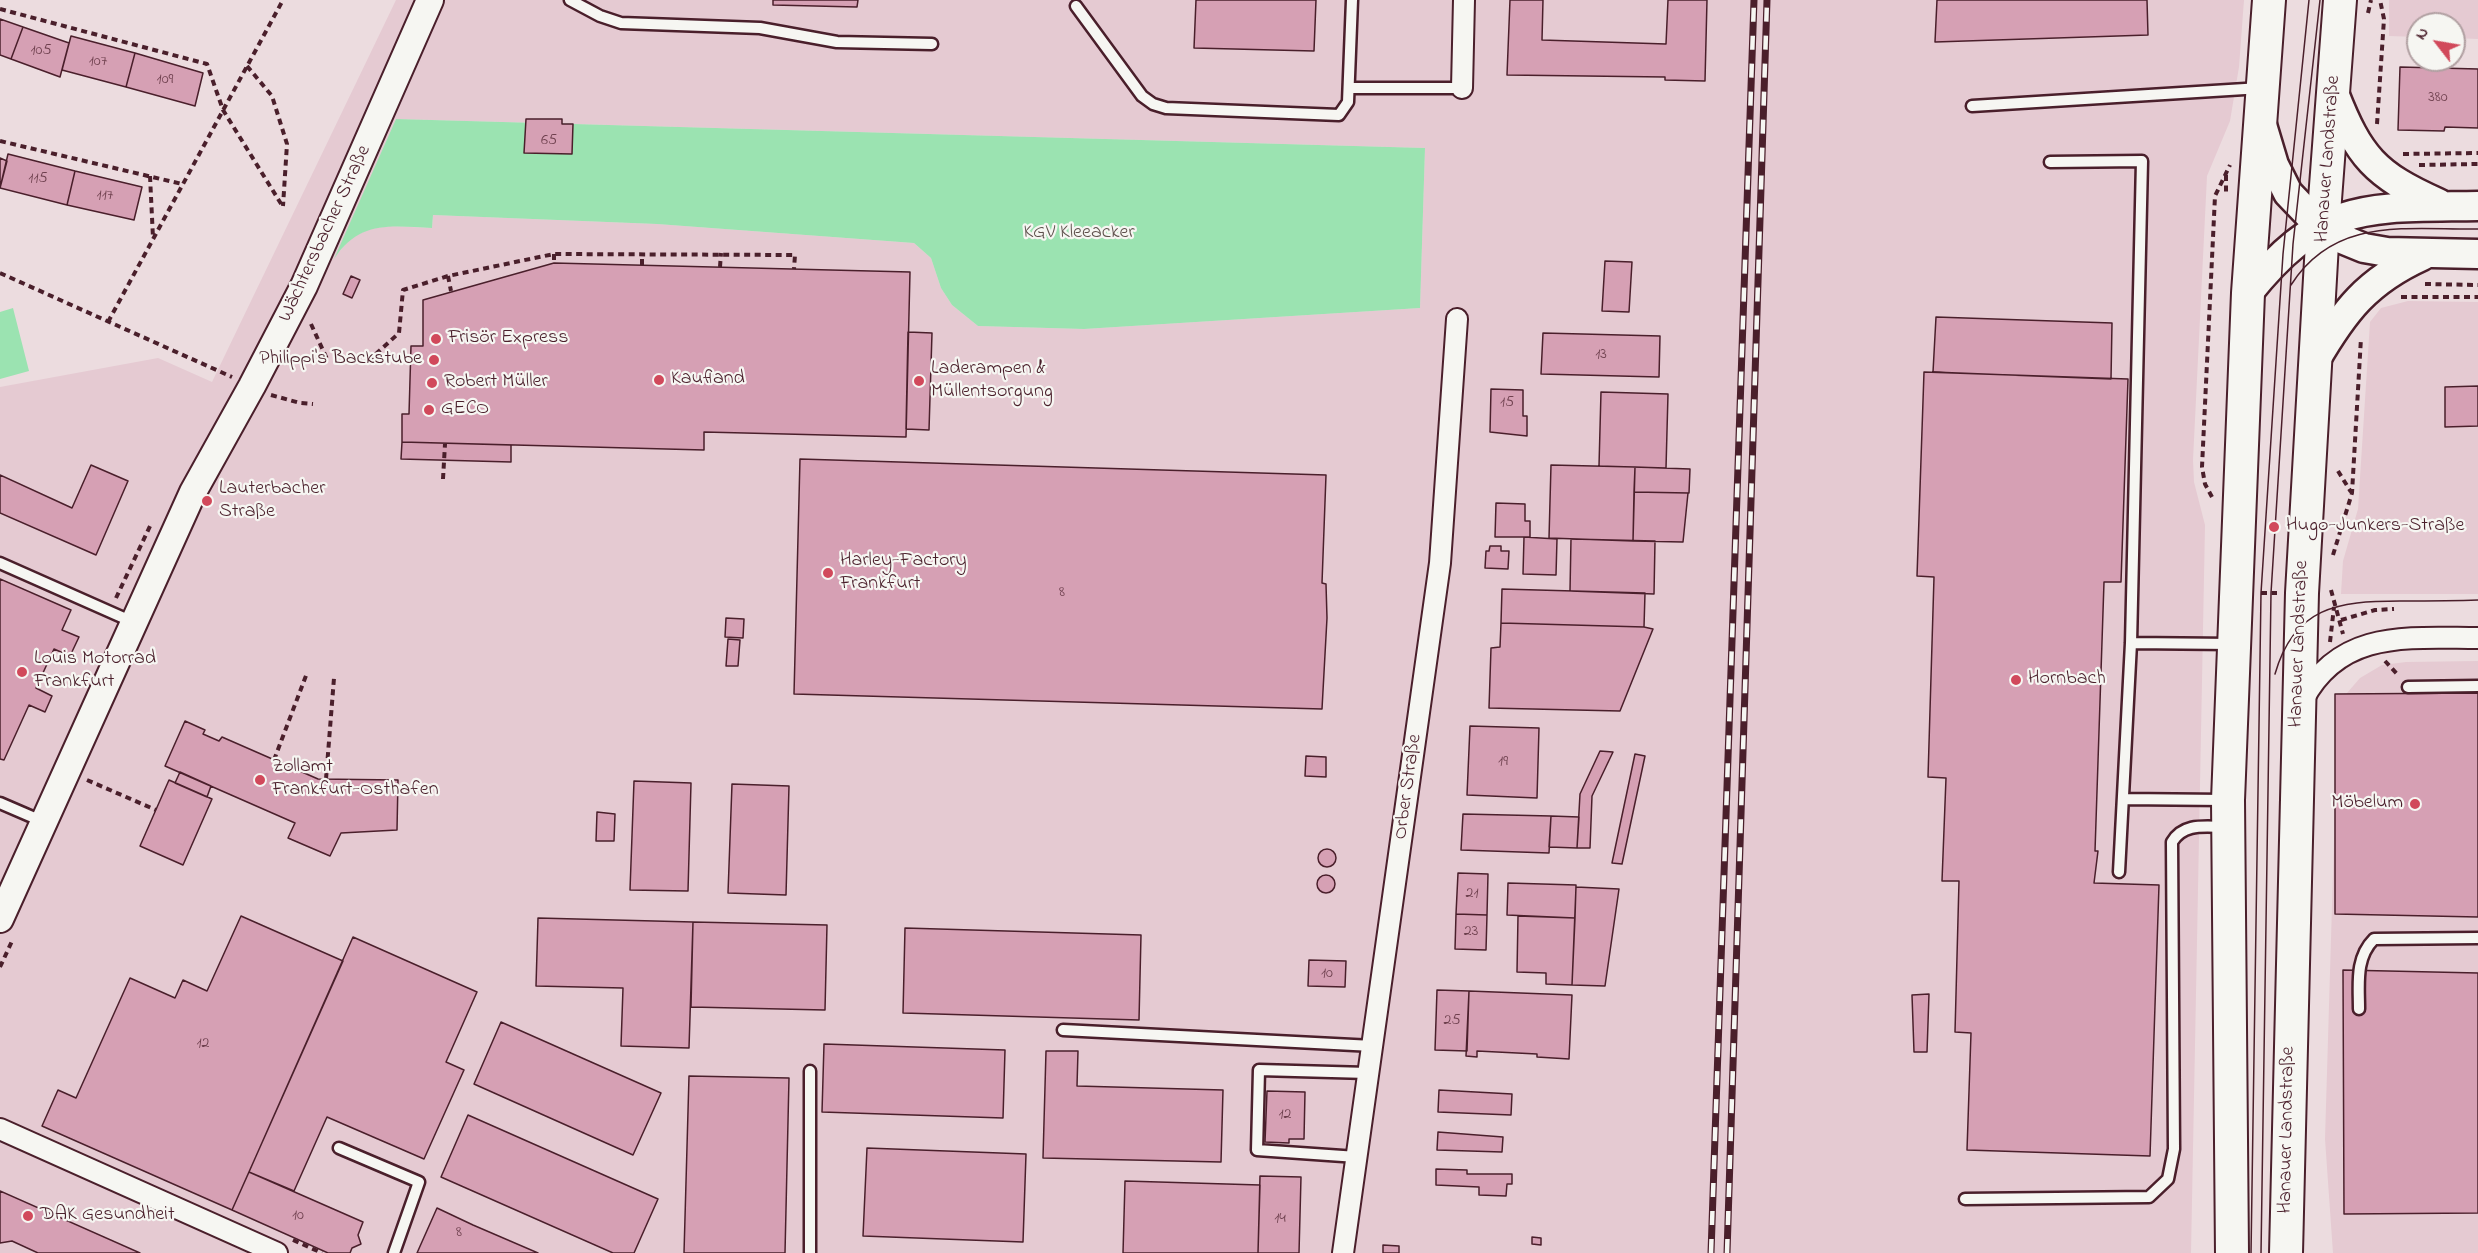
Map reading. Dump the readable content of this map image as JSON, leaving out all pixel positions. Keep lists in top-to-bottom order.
{
  "streets": {
    "main road": ["Hanauer Landstraße"],
    "street": ["Wächtersbacher Straße", "Orber Straße"]
  },
  "parks": ["KGV Kleeacker"],
  "places": [
    "Frisör Express",
    "Philippi's Backstube",
    "Kaufland",
    "Laderampen & Müllentsorgung",
    "Robert Müller",
    "GECO",
    "Lauterbacher Straße",
    "Hugo-Junkers-Straße",
    "Harley-Factory Frankfurt",
    "Louis Motorrad Frankfurt",
    "Hornbach",
    "Zollamt Frankfurt-Osthafen",
    "Möbelum",
    "DAK Gesundheit"
  ],
  "house_numbers": [
    "105",
    "107",
    "109",
    "380",
    "65",
    "115",
    "117",
    "13",
    "15",
    "8",
    "19",
    "21",
    "23",
    "10",
    "25",
    "12",
    "12",
    "10",
    "14",
    "8"
  ],
  "north": "top left"
}
